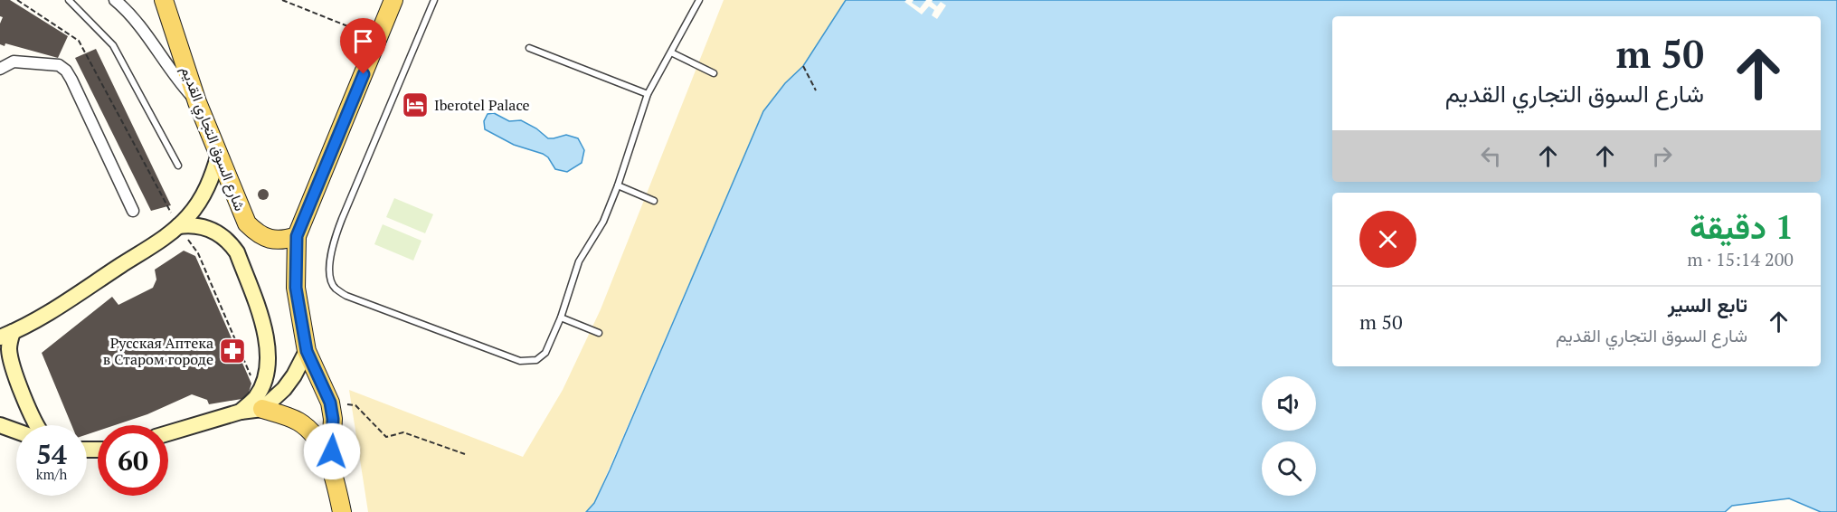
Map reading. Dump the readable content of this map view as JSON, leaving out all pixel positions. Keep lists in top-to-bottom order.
{
  "streets": {
    "main road": ["شارع السوق التجاري القديم"]
  },
  "places": {
    "hotel": ["Iberotel Palace"],
    "pharmacy": ["Русская Аптека в Старом городе"]
  },
  "page": {
    "turn": ["50 m", "شارع السوق التجاري القديم"],
    "heading": ["1 دقيقة", "200 m · 15:14"],
    "list": [
      {
        "name": "تابع السير",
        "note": "شارع السوق التجاري القديم",
        "value": "50 m"
      }
    ],
    "speed": "54 km/h",
    "limit": "60"
  }
}
